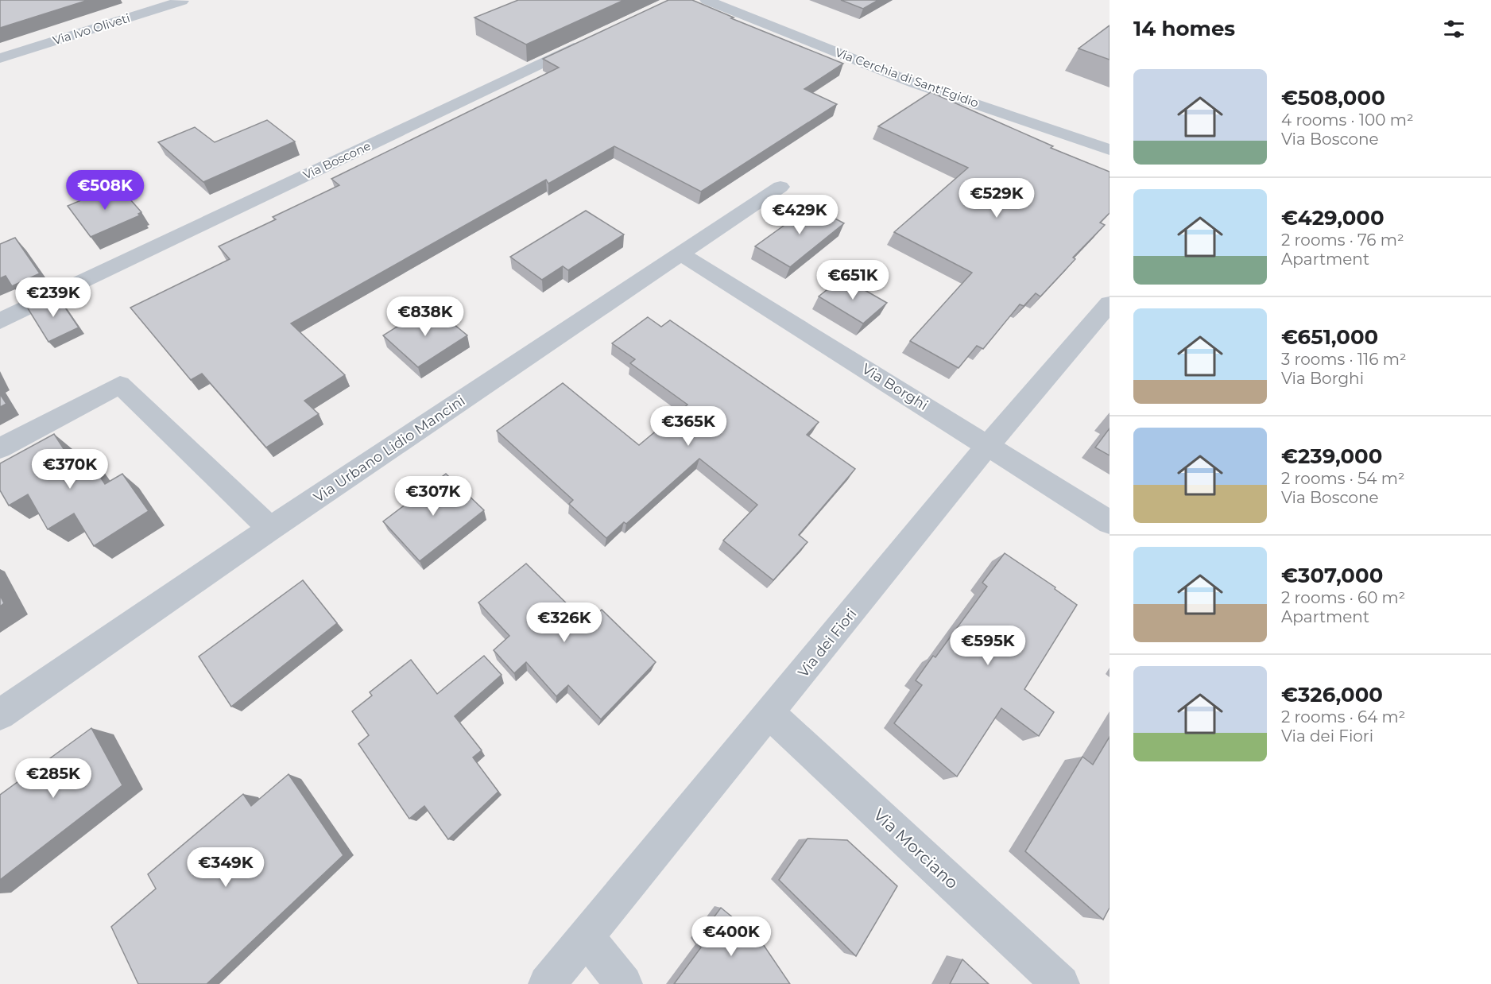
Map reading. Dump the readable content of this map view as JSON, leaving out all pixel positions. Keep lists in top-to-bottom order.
{
  "streets": {
    "street": [
      "Via Ivo Oliveti",
      "Via Cerchia di Sant'Egidio",
      "Via Boscone",
      "Via Borghi",
      "Via Urbano Lidio Mancini",
      "Via dei Fiori",
      "Via Morciano"
    ]
  },
  "crossings": [
    ["Via Borghi", "Via Urbano Lidio Mancini"],
    ["Via Borghi", "Via dei Fiori"],
    ["Via dei Fiori", "Via Morciano"]
  ],
  "page": {
    "heading": "14 homes",
    "list": [
      {
        "name": "€508,000",
        "note": "4 rooms · 100 m² · Via Boscone"
      },
      {
        "name": "€429,000",
        "note": "2 rooms · 76 m² · Apartment"
      },
      {
        "name": "€651,000",
        "note": "3 rooms · 116 m² · Via Borghi"
      },
      {
        "name": "€239,000",
        "note": "2 rooms · 54 m² · Via Boscone"
      },
      {
        "name": "€307,000",
        "note": "2 rooms · 60 m² · Apartment"
      },
      {
        "name": "€326,000",
        "note": "2 rooms · 64 m² · Via dei Fiori"
      }
    ],
    "price": [
      "€508K",
      "€529K",
      "€429K",
      "€651K",
      "€239K",
      "€838K",
      "€365K",
      "€370K",
      "€307K",
      "€326K",
      "€595K",
      "€285K",
      "€349K",
      "€400K"
    ]
  }
}
